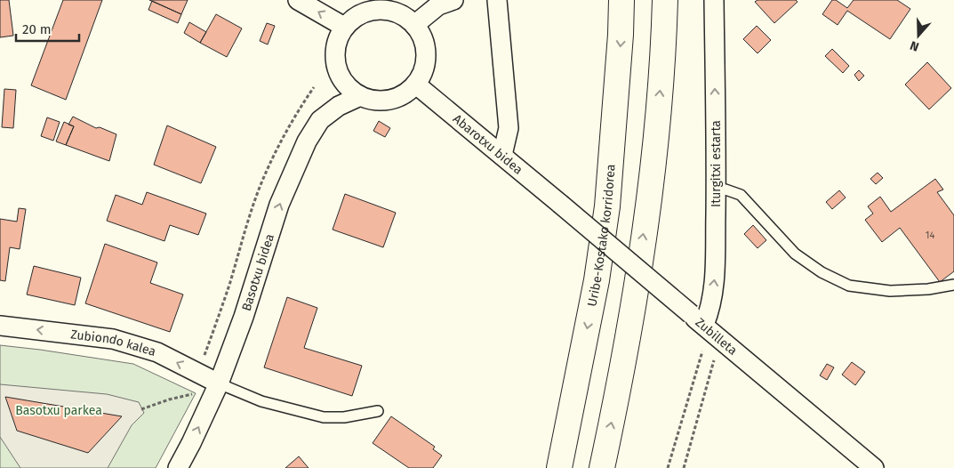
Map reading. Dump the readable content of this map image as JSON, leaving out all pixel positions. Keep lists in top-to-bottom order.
{
  "streets": {
    "highway": ["Uribe-Kostako korridorea"],
    "street": [
      "Abarotxu bidea",
      "Iturgitxi estarta",
      "Basotxu bidea",
      "Zubilleta",
      "Zubiondo kalea"
    ]
  },
  "crossings": [
    ["Abarotxu bidea", "Basotxu bidea"],
    ["Abarotxu bidea", "Zubilleta"],
    ["Iturgitxi estarta", "Zubilleta"],
    ["Basotxu bidea", "Zubiondo kalea"]
  ],
  "one_way": ["Iturgitxi estarta", "Basotxu bidea", "Zubiondo kalea"],
  "parks": ["Basotxu parkea"],
  "house_numbers": ["14"],
  "scale_bar": "20 m",
  "north": "bottom"
}
